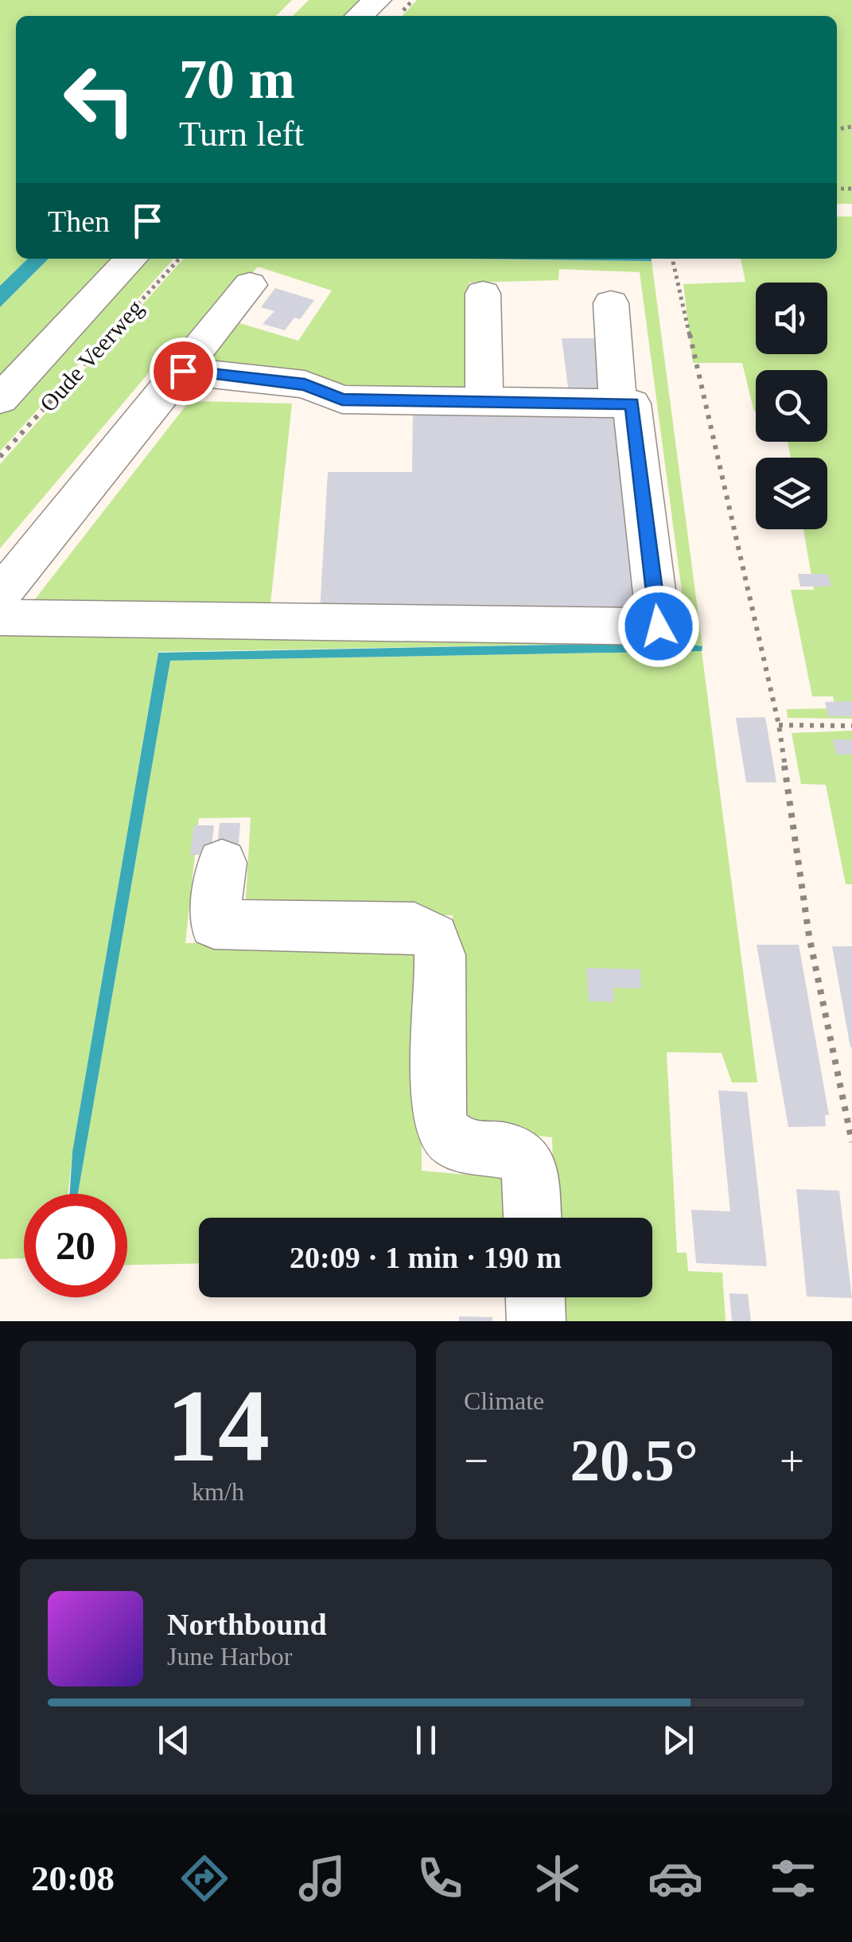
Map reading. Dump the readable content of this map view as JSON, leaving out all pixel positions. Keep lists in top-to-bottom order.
{
  "streets": {
    "street": ["Oude Veerweg"]
  },
  "page": {
    "turn": ["70 m", "Turn left"],
    "then": "Then",
    "limit": "20",
    "trip": "20:09 · 1 min · 190 m",
    "tile": [
      ["14", "km/h"],
      "Climate"
    ],
    "heat": ["−", "20.5°", "+"],
    "song": ["Northbound", "June Harbor"],
    "tabs": "20:08"
  }
}
